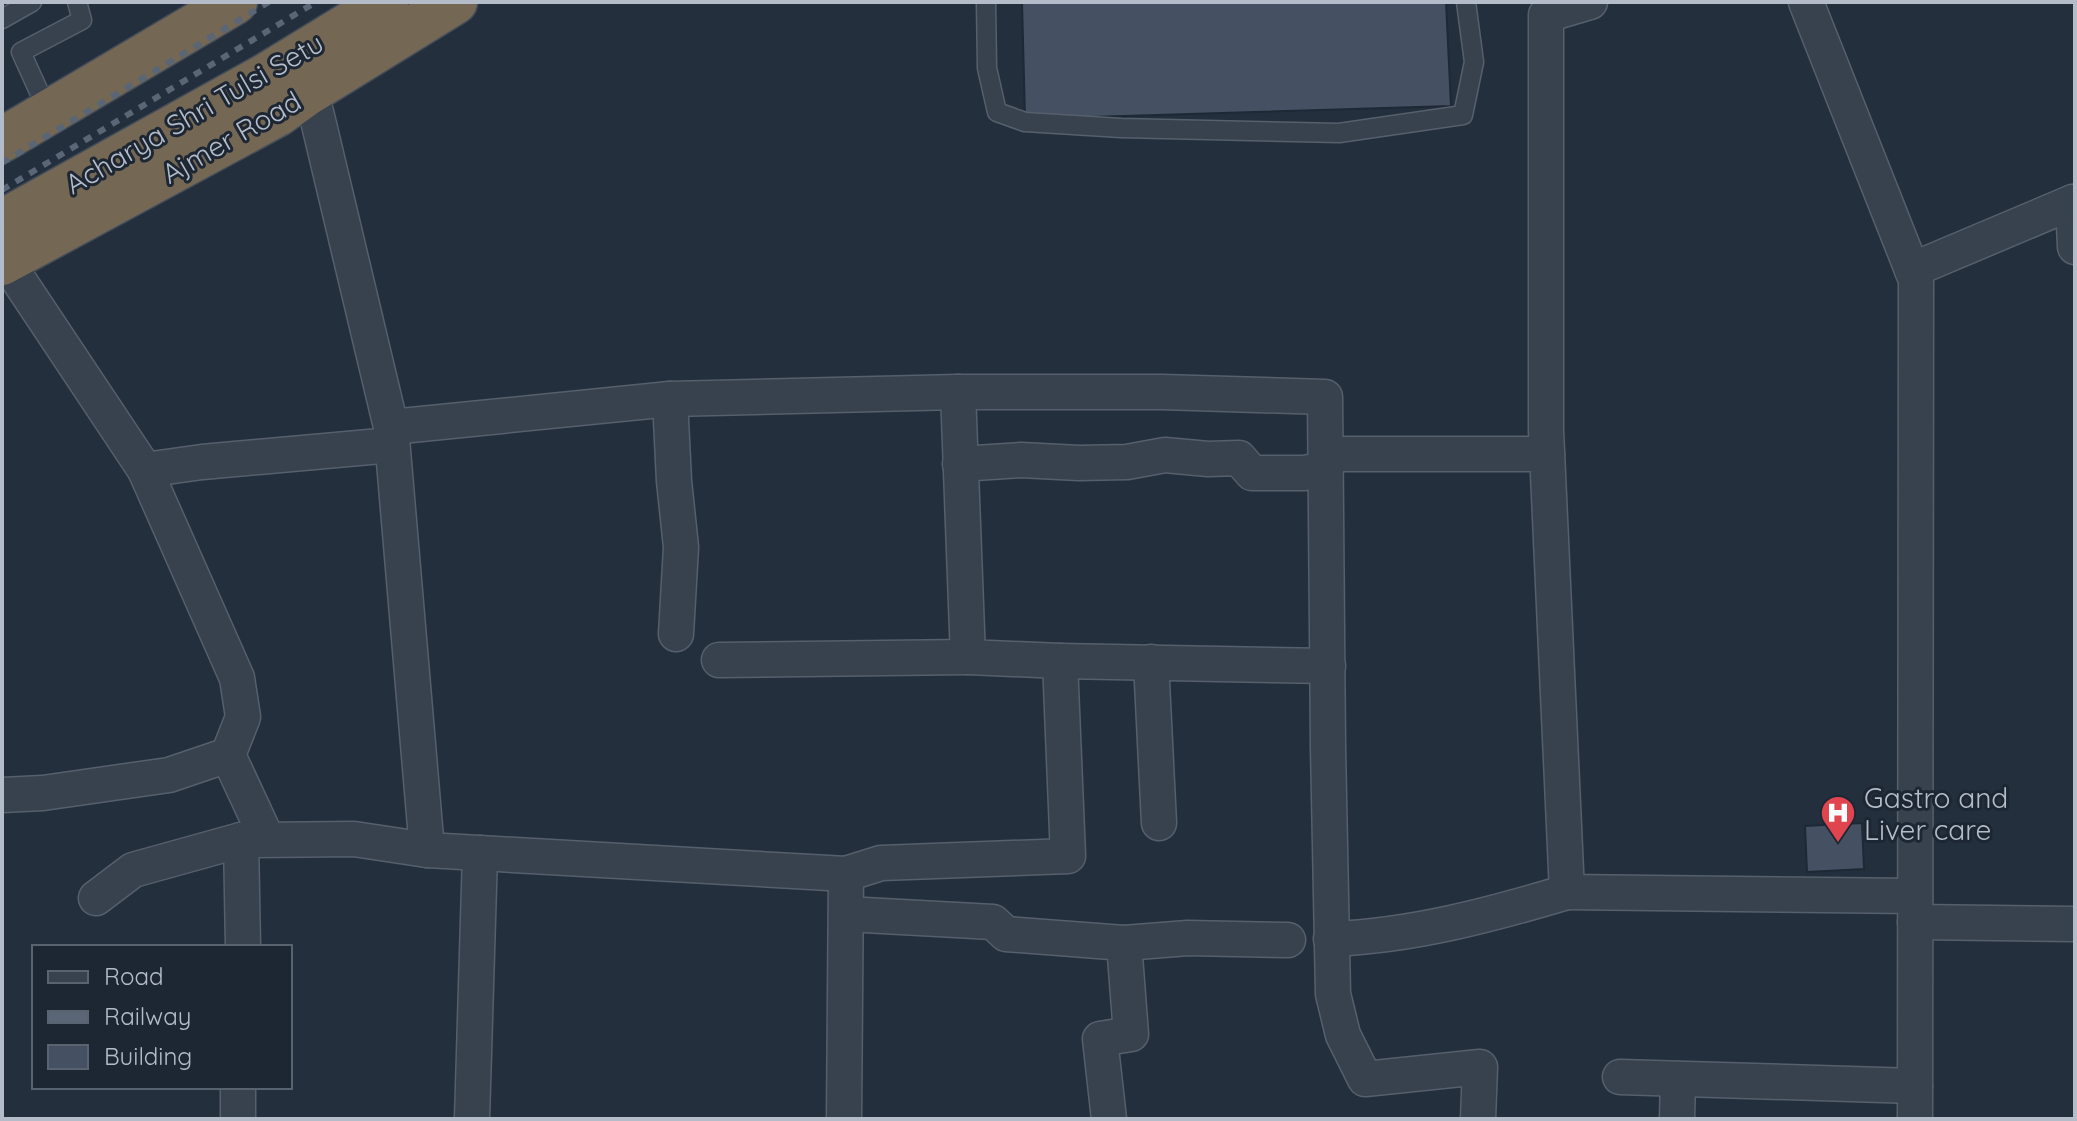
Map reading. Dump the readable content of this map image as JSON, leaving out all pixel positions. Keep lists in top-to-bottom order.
{
  "streets": {
    "highway": ["Acharya Shri Tulsi Setu", "Ajmer Road"]
  },
  "crossings": [
    ["Acharya Shri Tulsi Setu", "Ajmer Road"]
  ],
  "places": {
    "hospital": ["Gastro and Liver care"]
  },
  "legend": ["Road", "Railway", "Building"]
}
